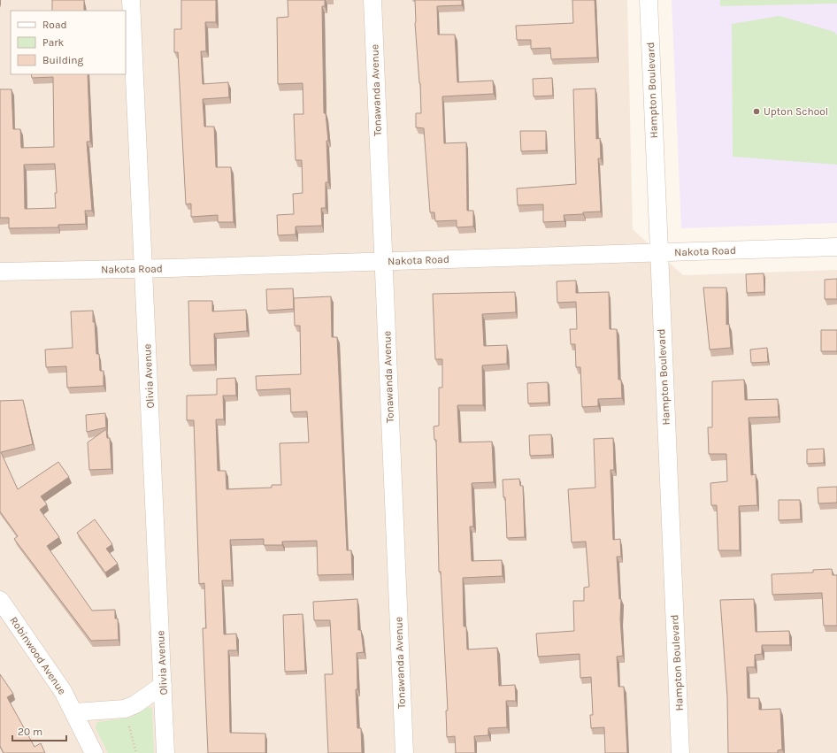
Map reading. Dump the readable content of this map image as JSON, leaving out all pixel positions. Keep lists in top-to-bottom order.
{
  "streets": {
    "street": [
      "Tonawanda Avenue",
      "Hampton Boulevard",
      "Nakota Road",
      "Olivia Avenue",
      "Robinwood Avenue"
    ]
  },
  "crossings": [
    ["Tonawanda Avenue", "Nakota Road"],
    ["Hampton Boulevard", "Nakota Road"],
    ["Nakota Road", "Olivia Avenue"]
  ],
  "places": ["Upton School"],
  "legend": ["Road", "Park", "Building"],
  "scale_bar": "20 m"
}
